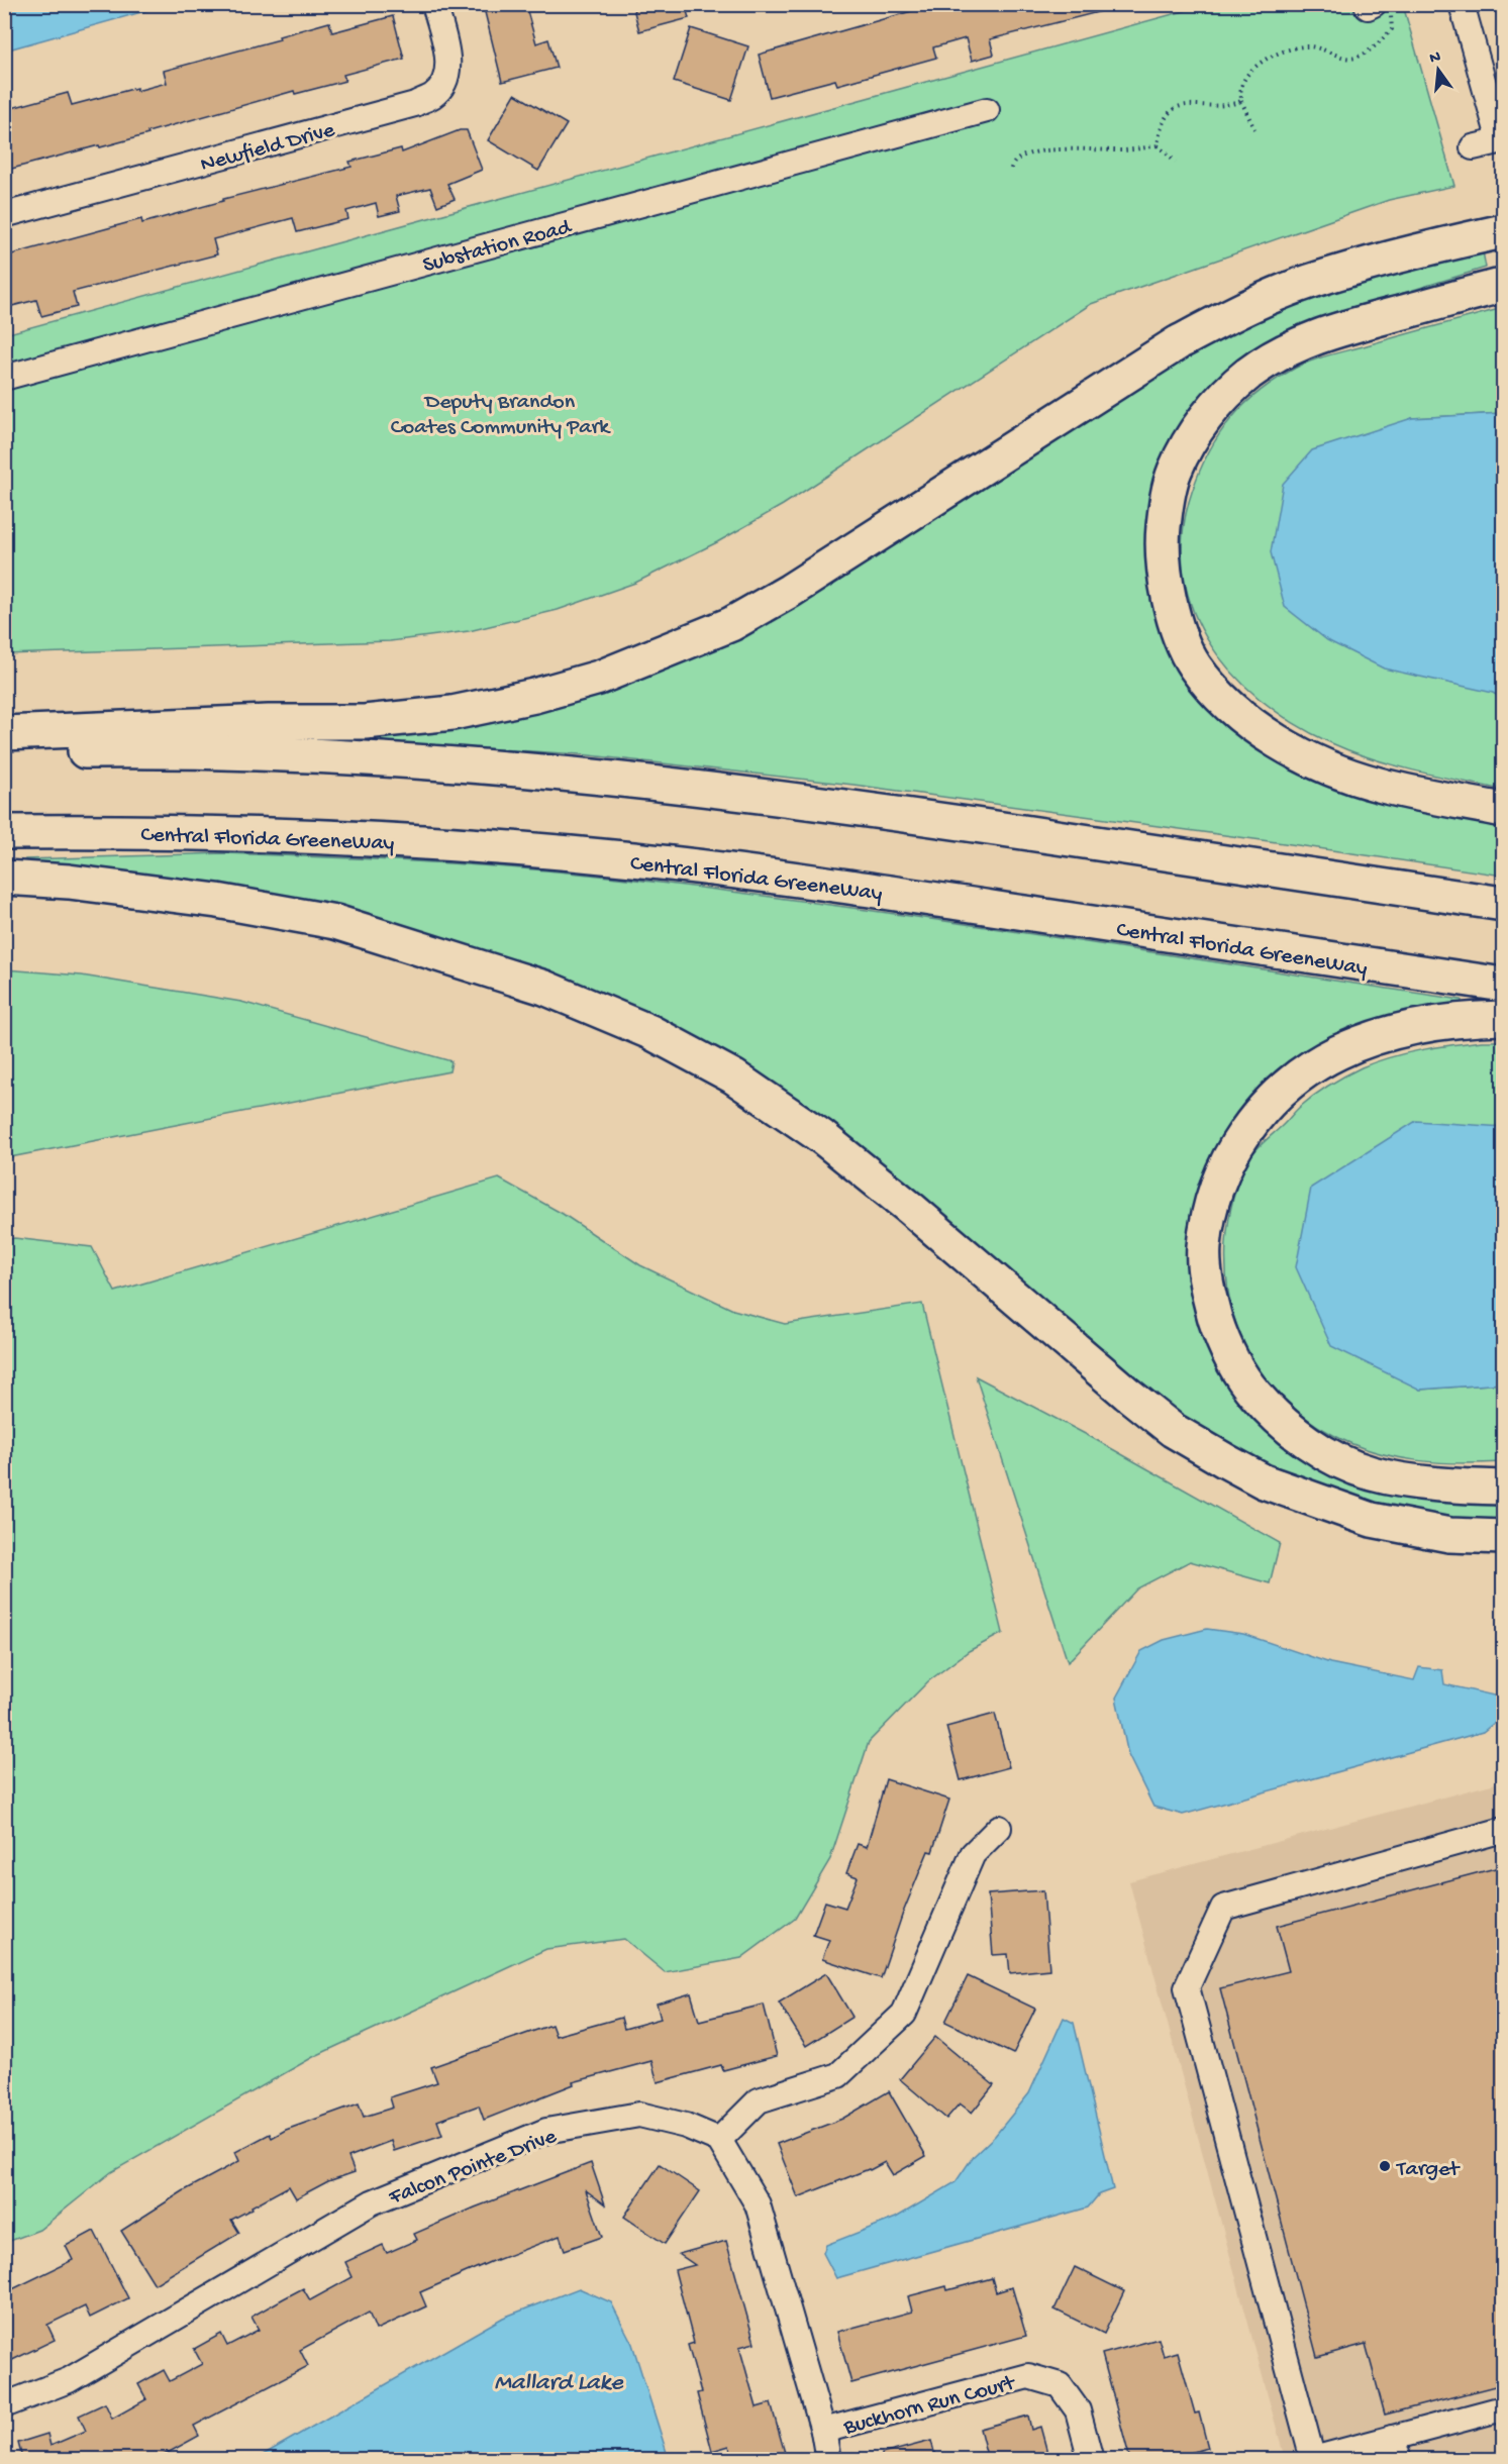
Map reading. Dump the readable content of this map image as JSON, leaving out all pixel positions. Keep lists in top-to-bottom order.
{
  "streets": {
    "highway": ["Central Florida GreeneWay"],
    "street": [
      "Newfield Drive",
      "Substation Road",
      "Falcon Pointe Drive",
      "Buckhorn Run Court"
    ]
  },
  "water": ["Mallard Lake"],
  "parks": ["Deputy Brandon Coates Community Park"],
  "places": ["Target"],
  "north": "top"
}
